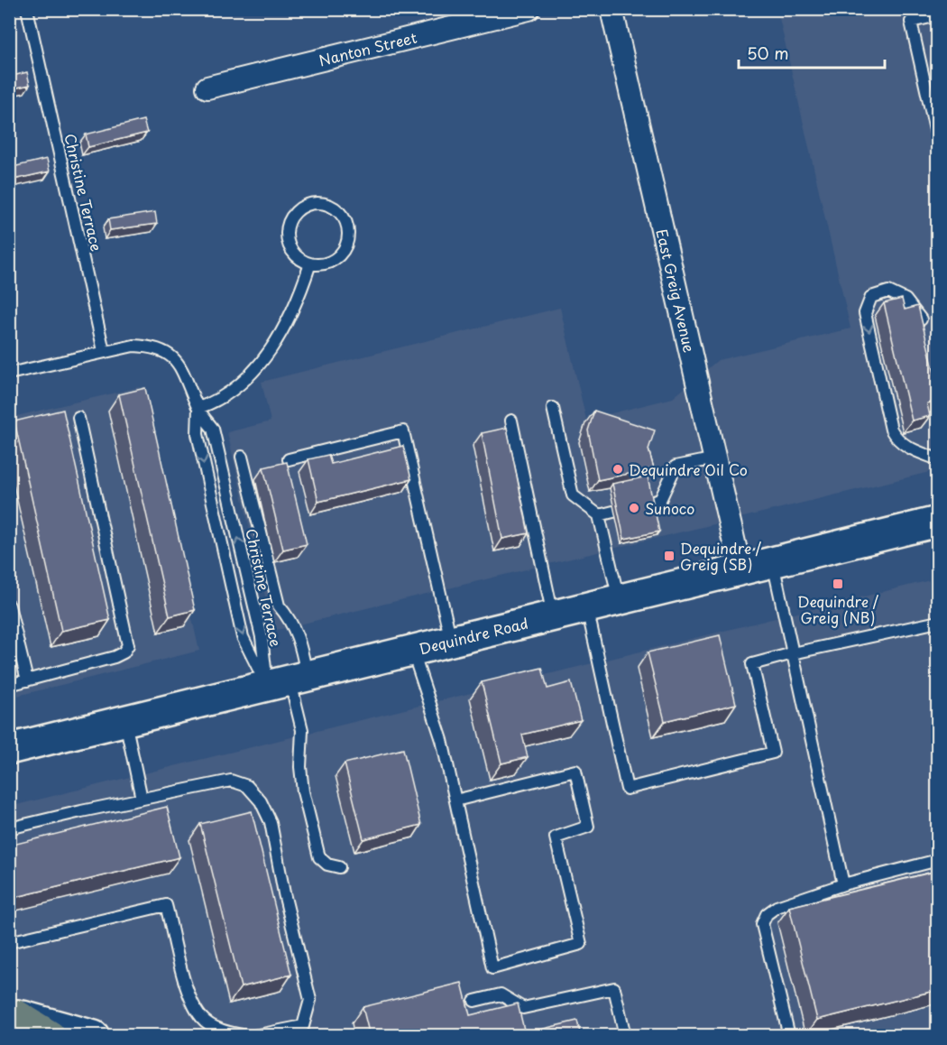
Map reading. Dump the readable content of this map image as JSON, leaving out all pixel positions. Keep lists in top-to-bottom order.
{
  "streets": {
    "main road": ["Dequindre Road"],
    "street": ["Nanton Street", "East Greig Avenue"],
    "lane": ["Christine Terrace"]
  },
  "crossings": [
    ["Christine Terrace", "Dequindre Road"],
    ["East Greig Avenue", "Dequindre Road"]
  ],
  "places": {
    "other": ["Dequindre Oil Co", "Sunoco"],
    "transit": ["Dequindre / Greig (SB)", "Dequindre / Greig (NB)"]
  },
  "scale_bar": "50 m"
}
